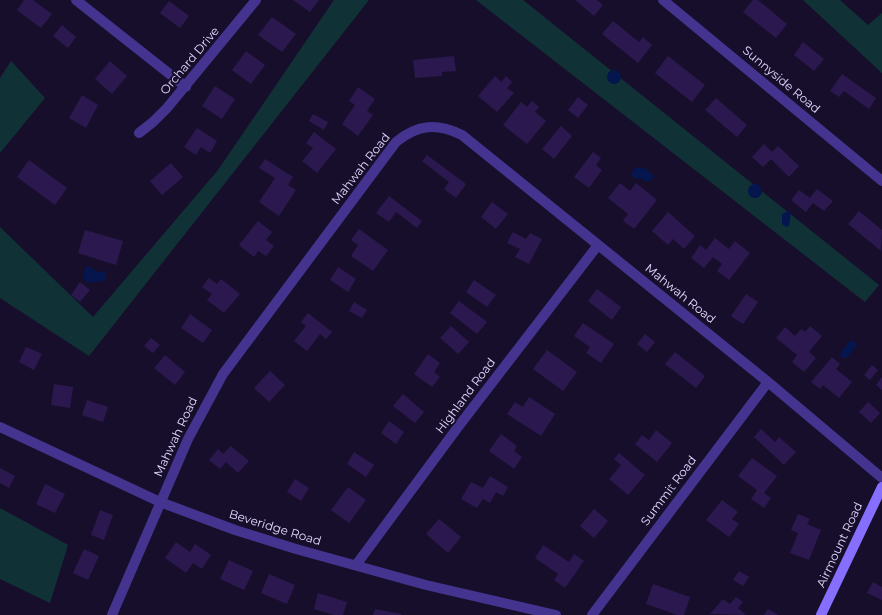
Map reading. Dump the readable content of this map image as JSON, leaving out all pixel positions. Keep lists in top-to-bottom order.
{
  "streets": {
    "street": [
      "Orchard Drive",
      "Sunnyside Road",
      "Mahwah Road",
      "Highland Road",
      "Summit Road",
      "Beveridge Road",
      "Airmount Road"
    ]
  },
  "crossings": [
    ["Mahwah Road", "Highland Road"],
    ["Mahwah Road", "Summit Road"],
    ["Mahwah Road", "Beveridge Road"],
    ["Highland Road", "Beveridge Road"]
  ]
}
